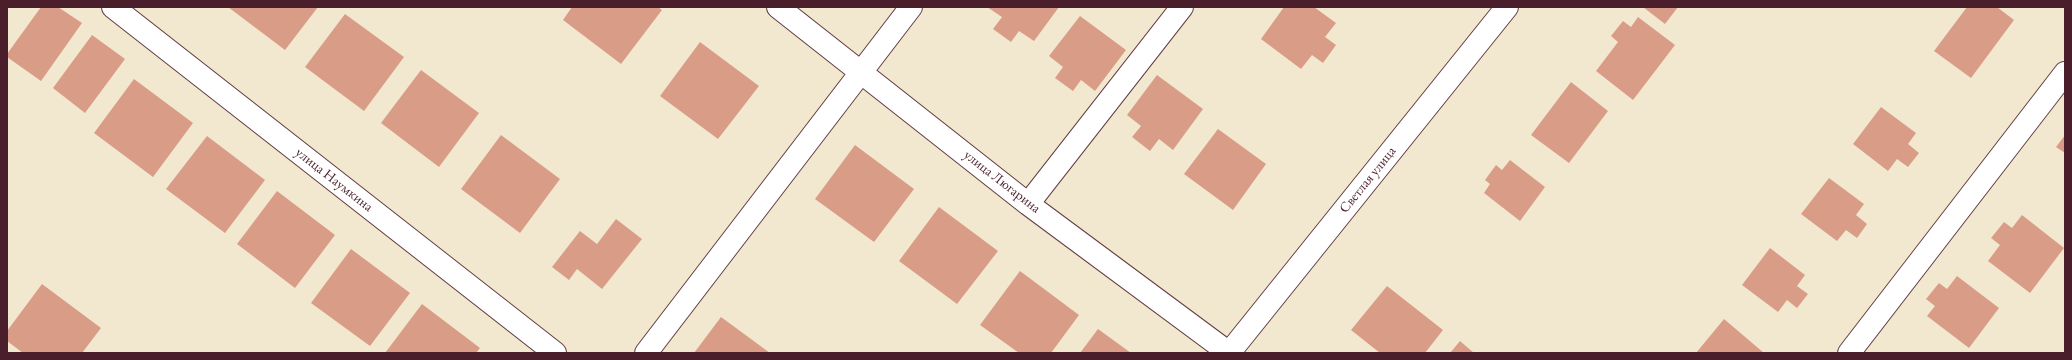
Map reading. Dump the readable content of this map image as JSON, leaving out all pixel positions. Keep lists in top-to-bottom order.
{
  "streets": {
    "street": ["улица Наумкина", "Светлая улица", "улица Люгарина"]
  },
  "crossings": [
    ["Светлая улица", "улица Люгарина"]
  ]
}
